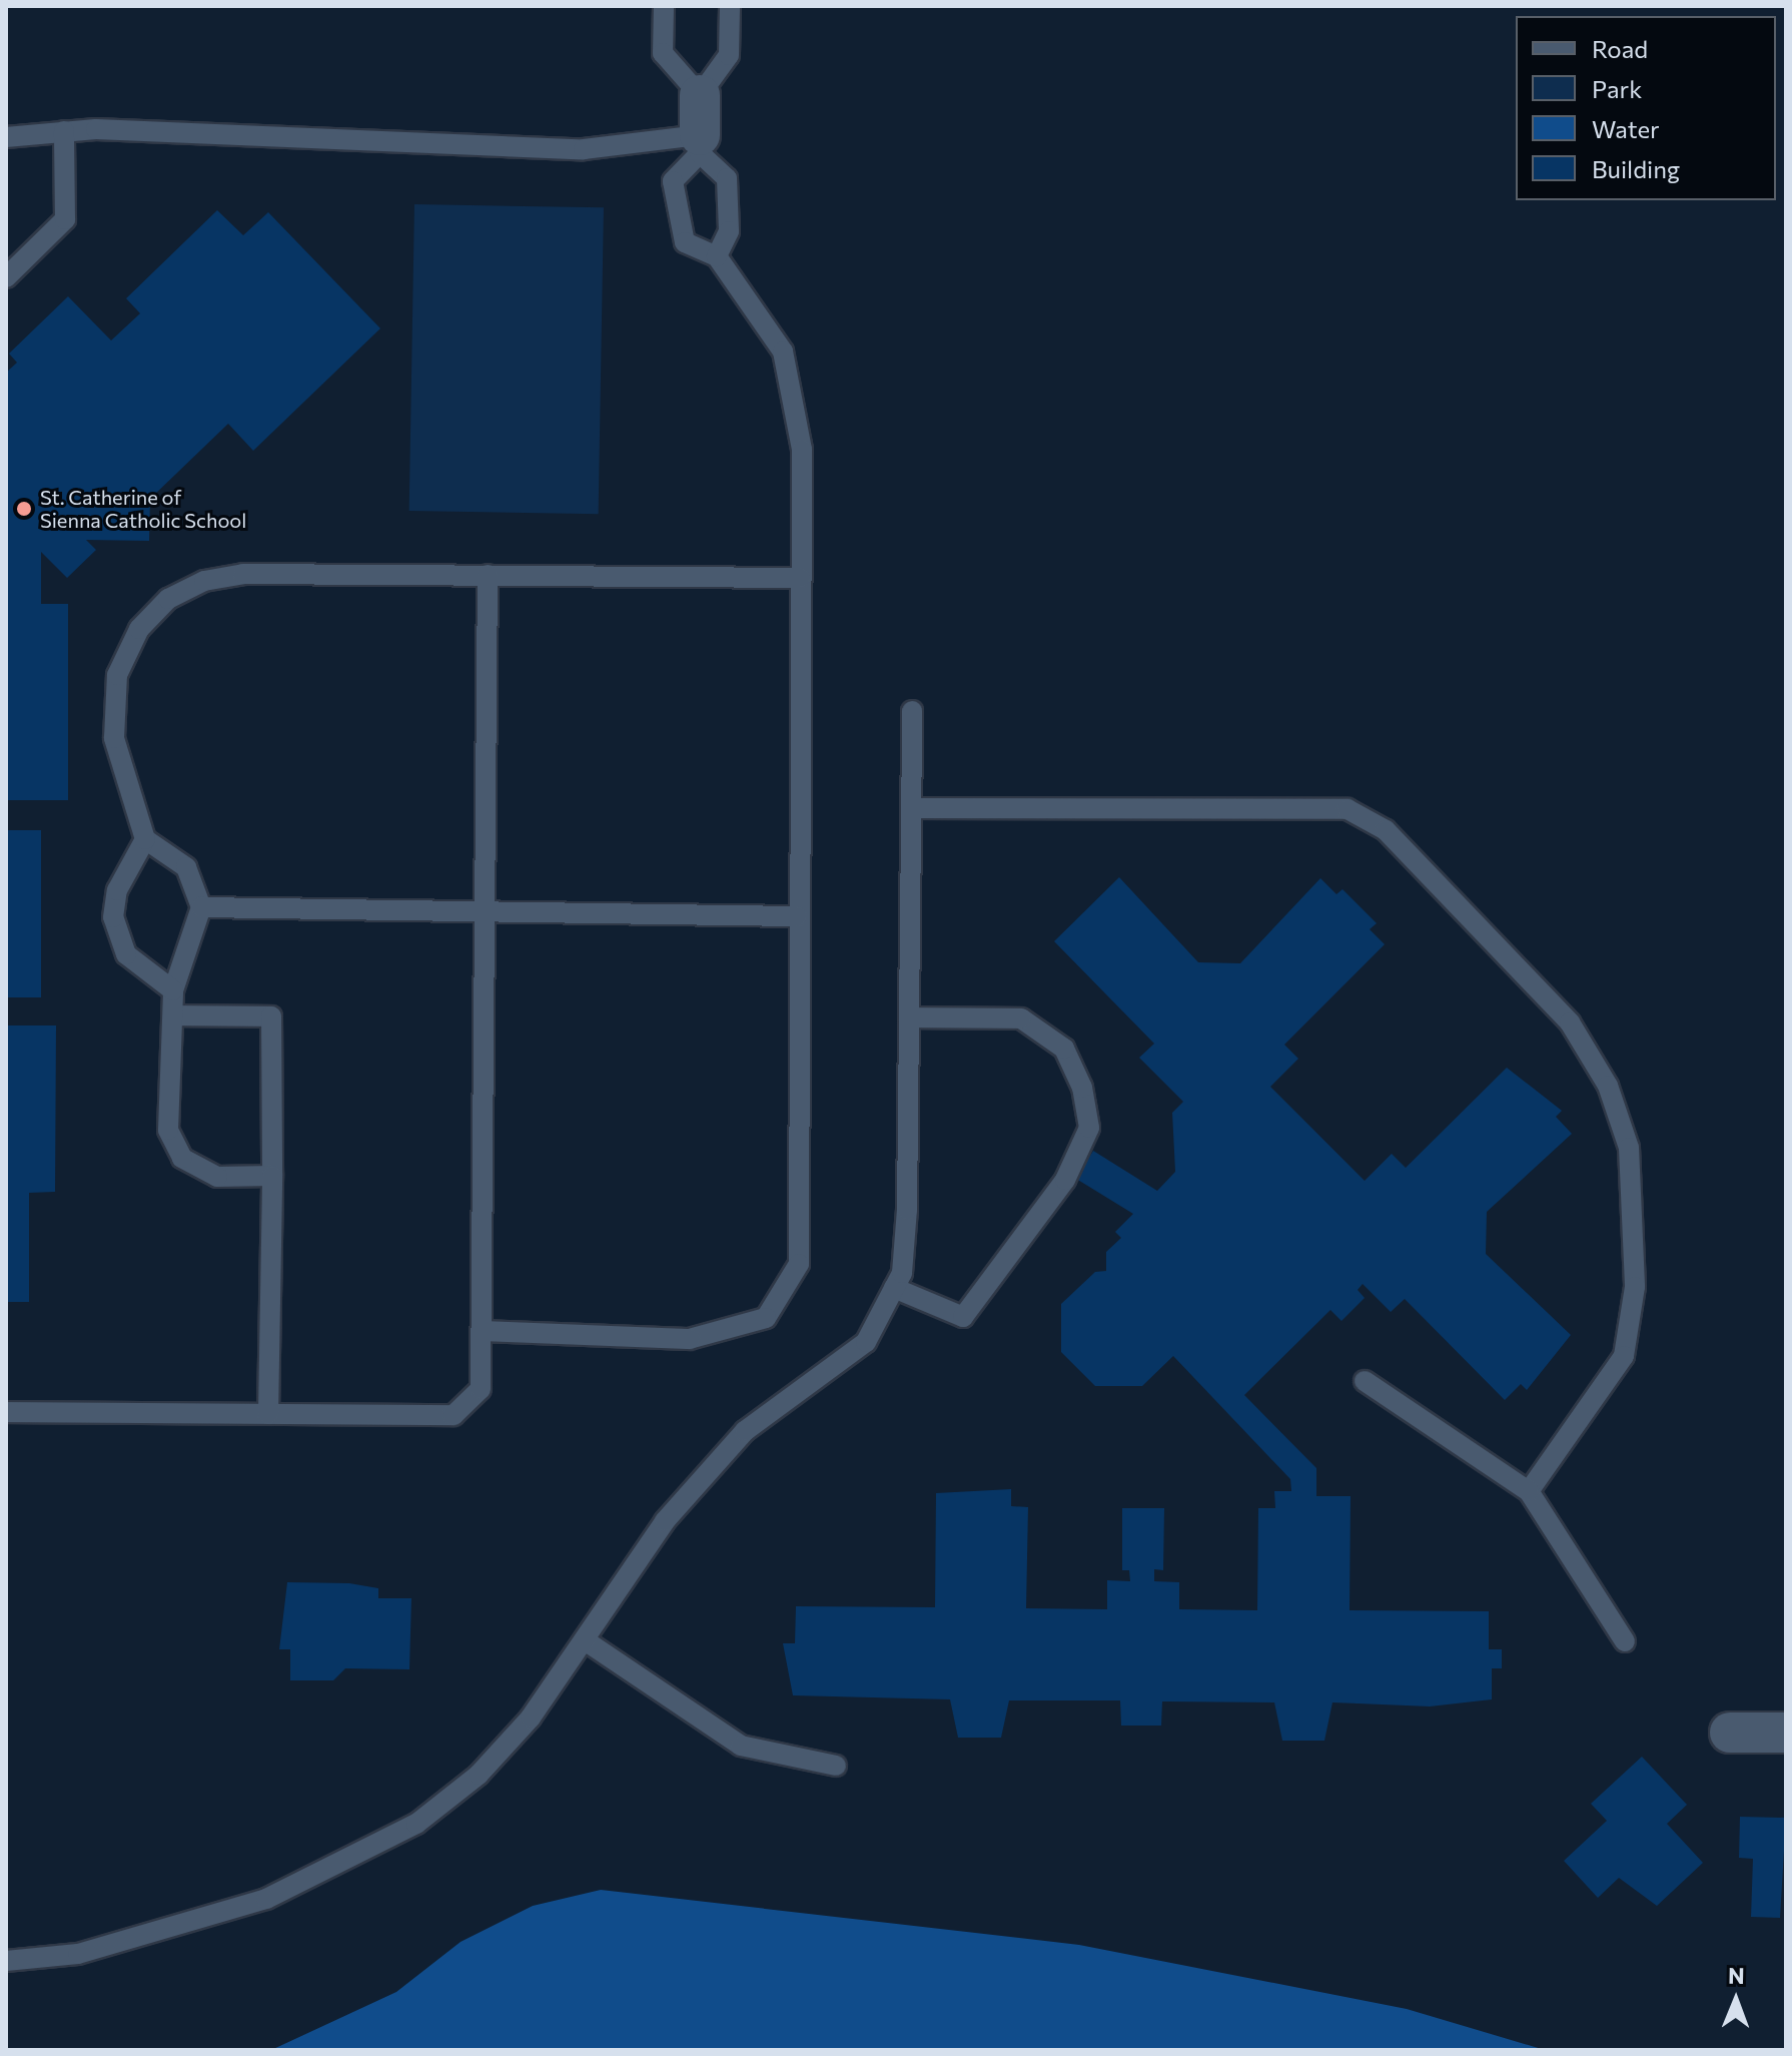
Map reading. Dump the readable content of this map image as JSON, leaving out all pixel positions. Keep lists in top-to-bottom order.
{
  "places": ["St. Catherine of Sienna Catholic School"],
  "legend": [
    "Road",
    "Park",
    "Water",
    "Building"
  ],
  "north": "top"
}
